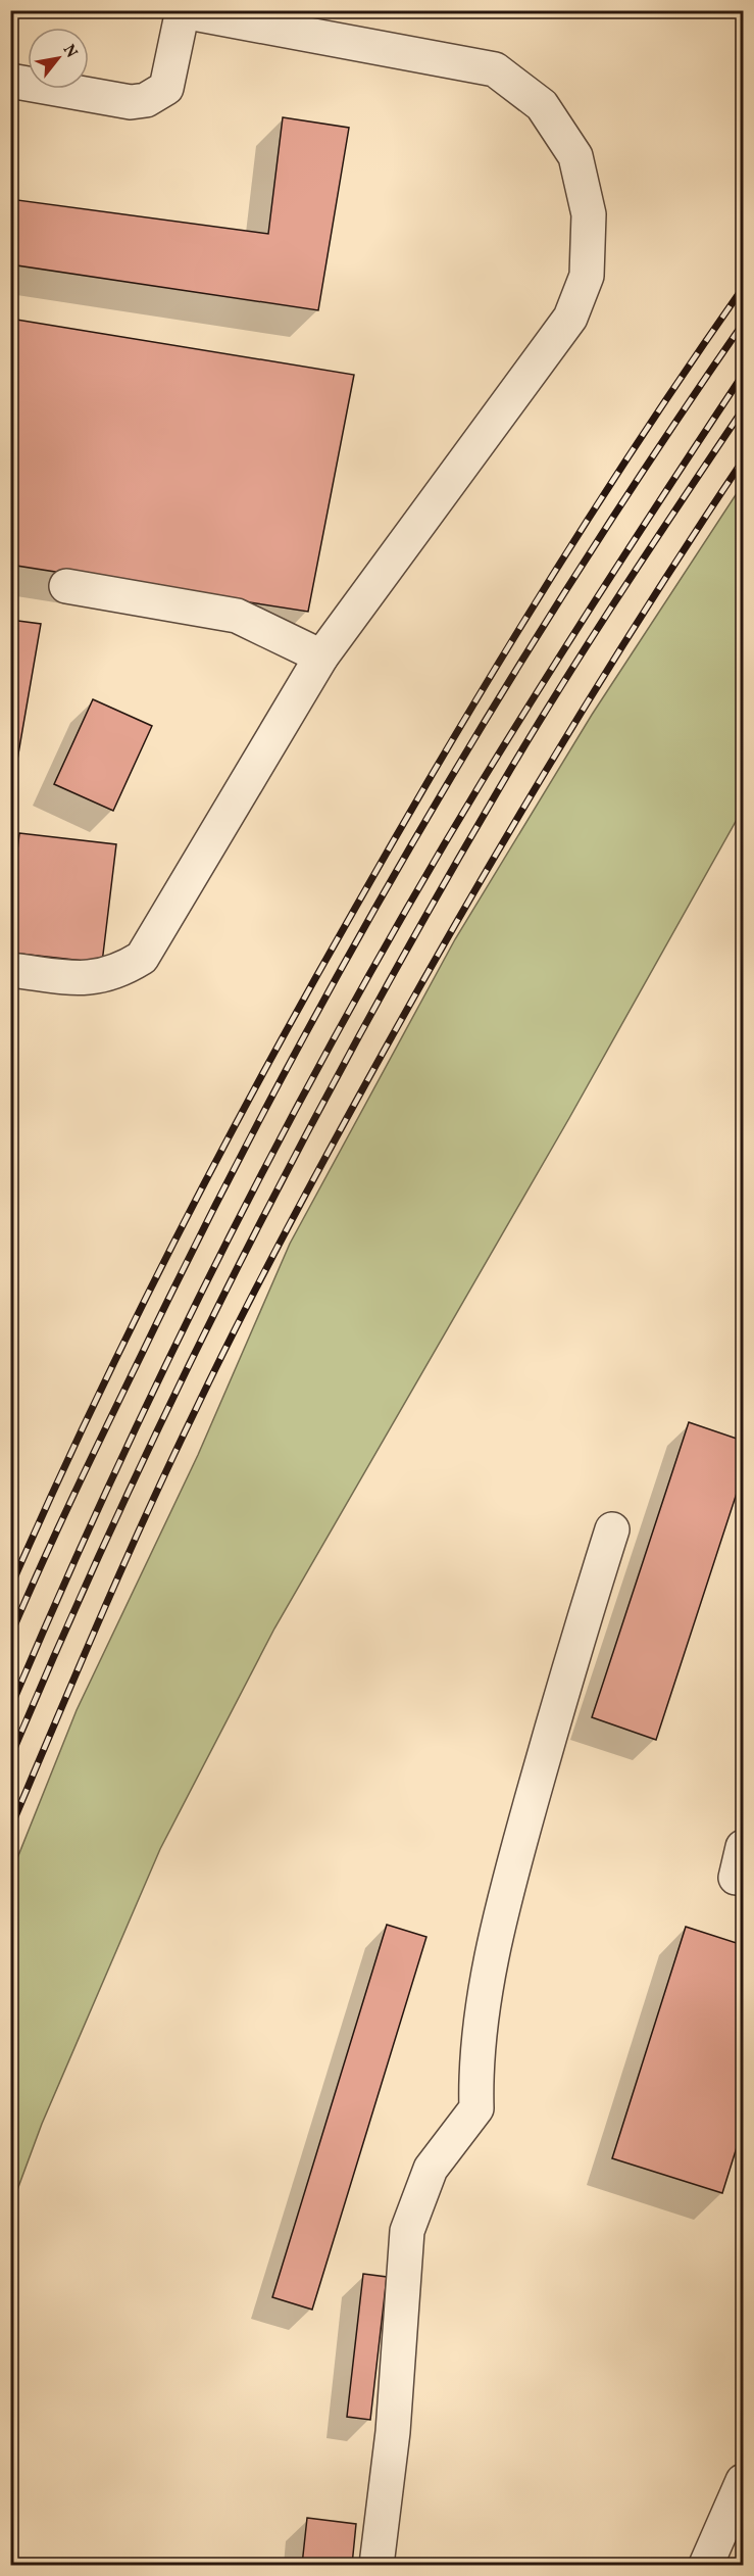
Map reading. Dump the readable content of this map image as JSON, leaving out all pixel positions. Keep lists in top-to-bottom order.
{
  "north": "top right"
}
